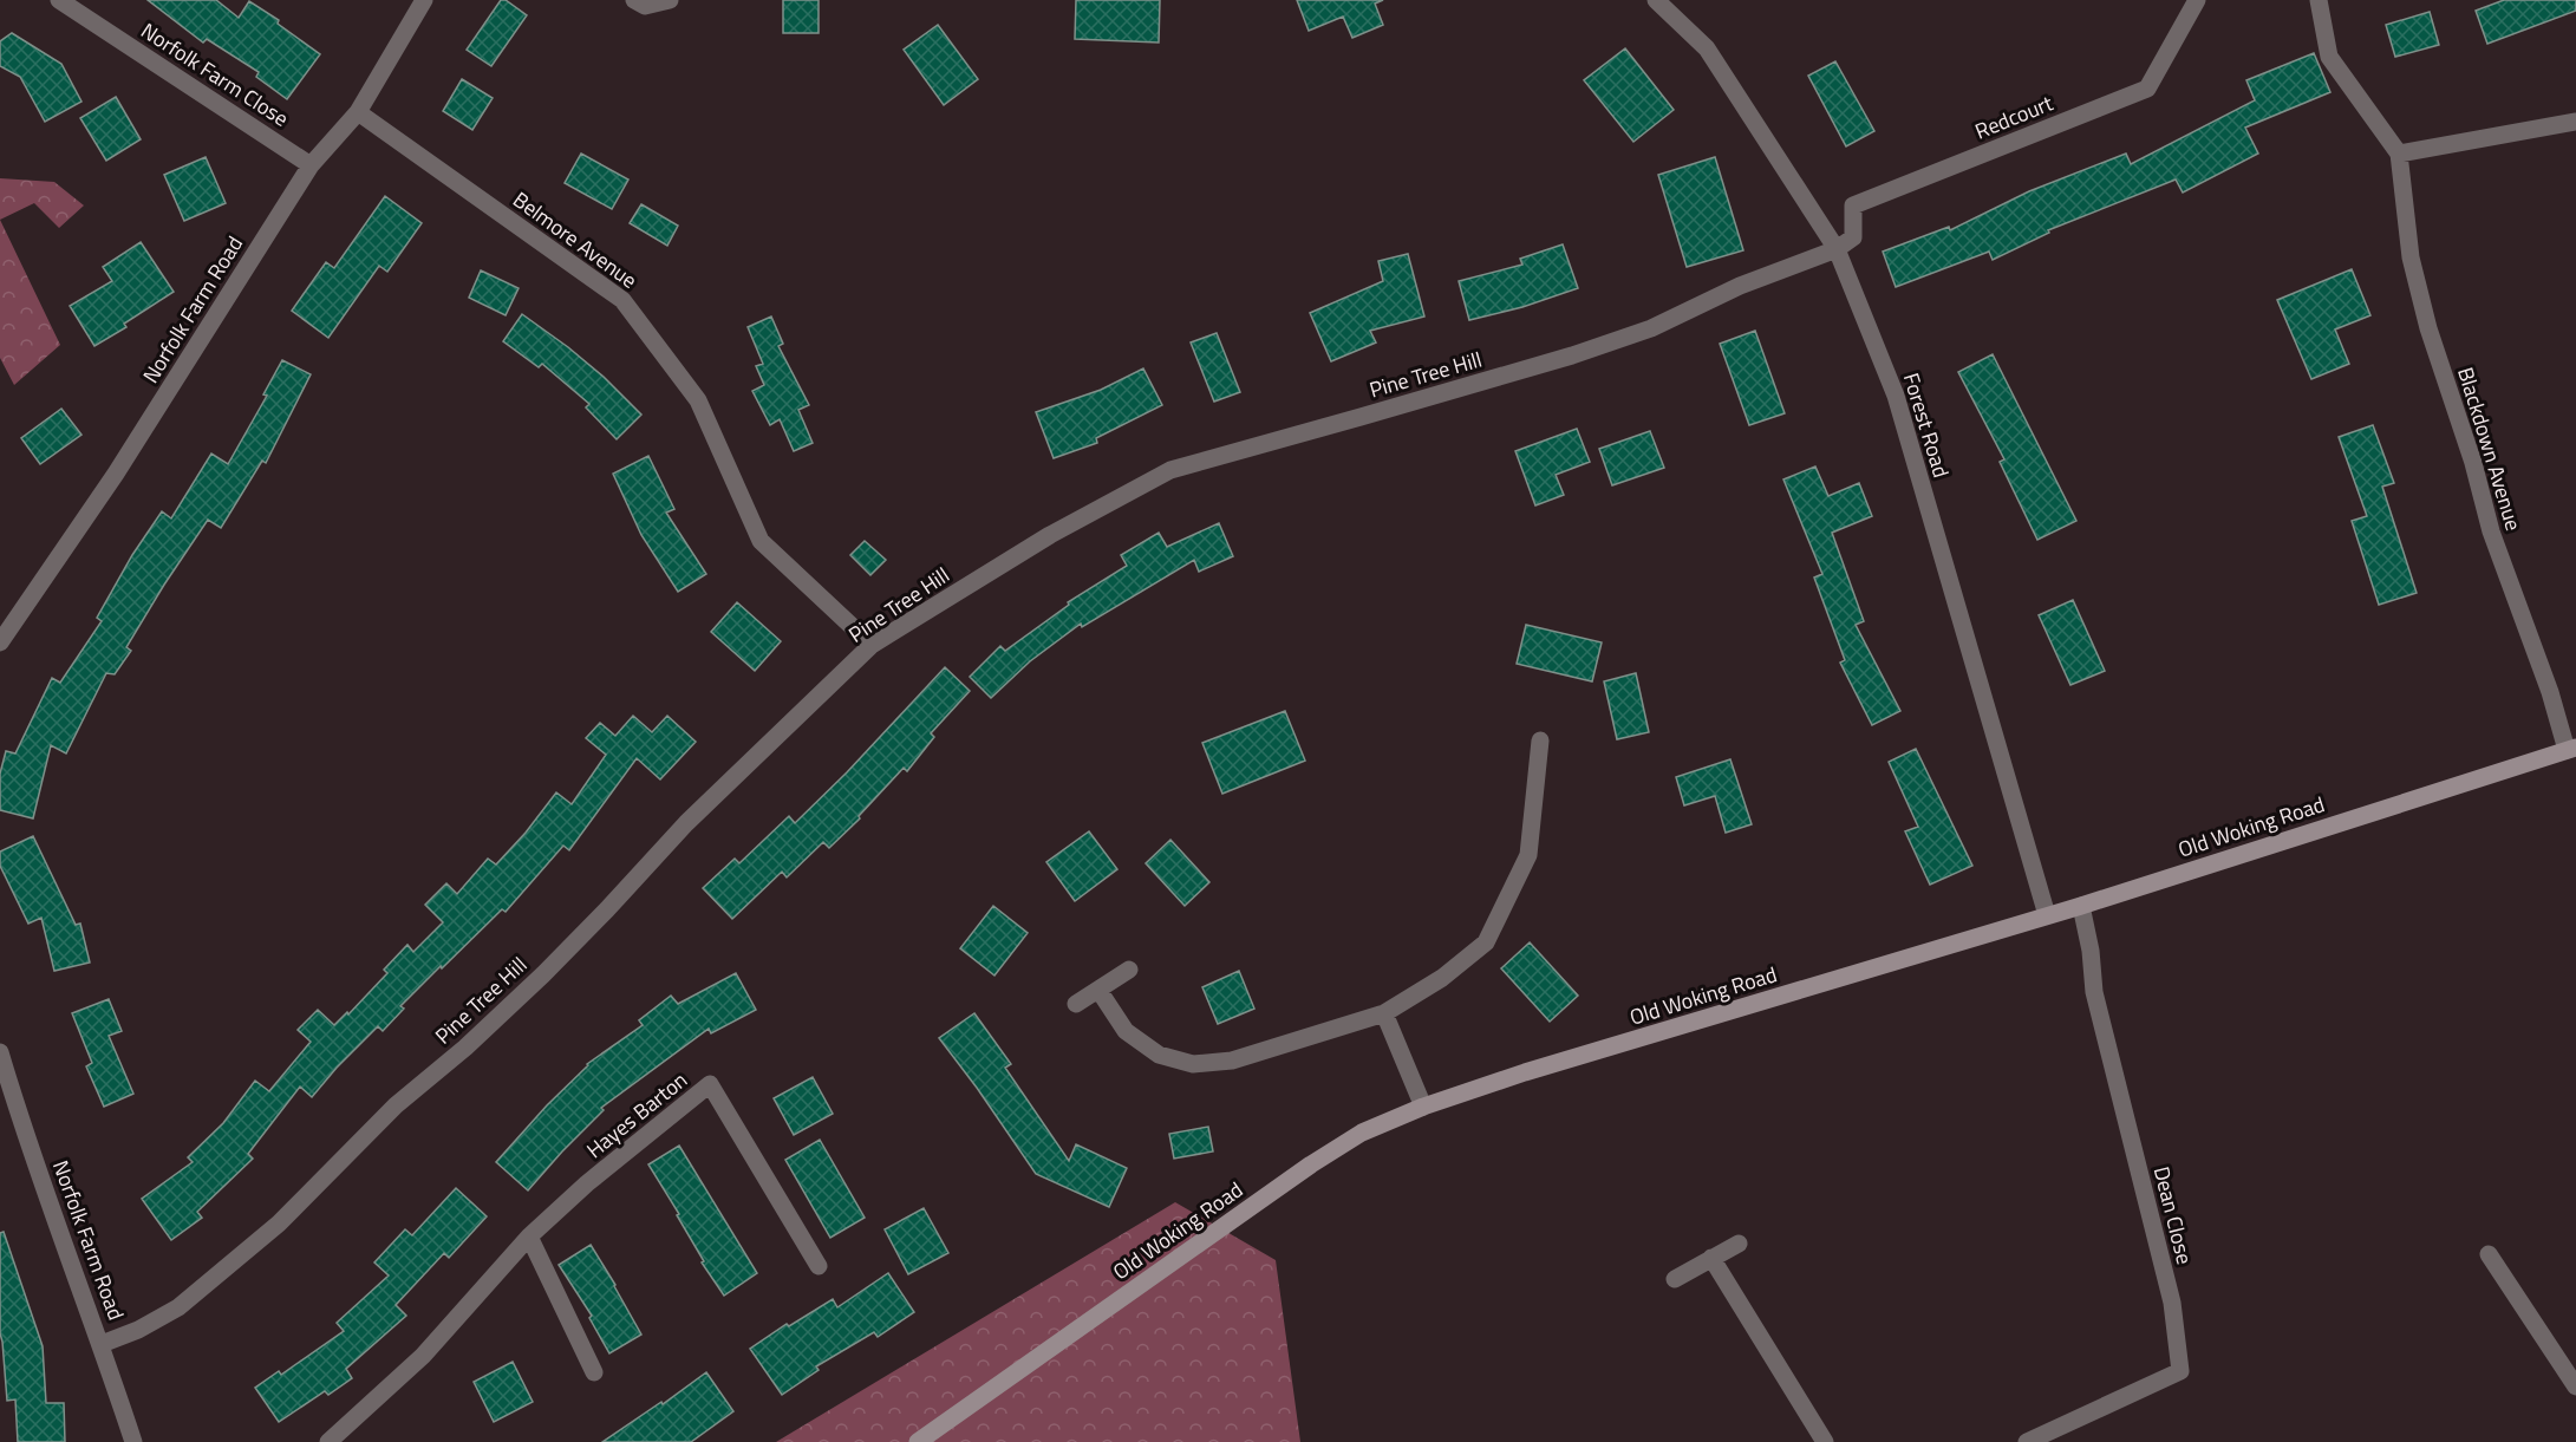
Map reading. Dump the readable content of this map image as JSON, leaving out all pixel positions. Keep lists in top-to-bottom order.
{
  "streets": {
    "main road": ["Old Woking Road"],
    "street": [
      "Norfolk Farm Close",
      "Redcourt",
      "Belmore Avenue",
      "Norfolk Farm Road",
      "Pine Tree Hill",
      "Forest Road",
      "Blackdown Avenue",
      "Hayes Barton",
      "Dean Close"
    ]
  },
  "crossings": [
    ["Norfolk Farm Close", "Norfolk Farm Road"],
    ["Redcourt", "Pine Tree Hill"],
    ["Redcourt", "Forest Road"],
    ["Belmore Avenue", "Norfolk Farm Road"],
    ["Belmore Avenue", "Pine Tree Hill"],
    ["Norfolk Farm Road", "Pine Tree Hill"],
    ["Pine Tree Hill", "Forest Road"],
    ["Forest Road", "Old Woking Road"],
    ["Blackdown Avenue", "Old Woking Road"],
    ["Old Woking Road", "Dean Close"]
  ]
}
